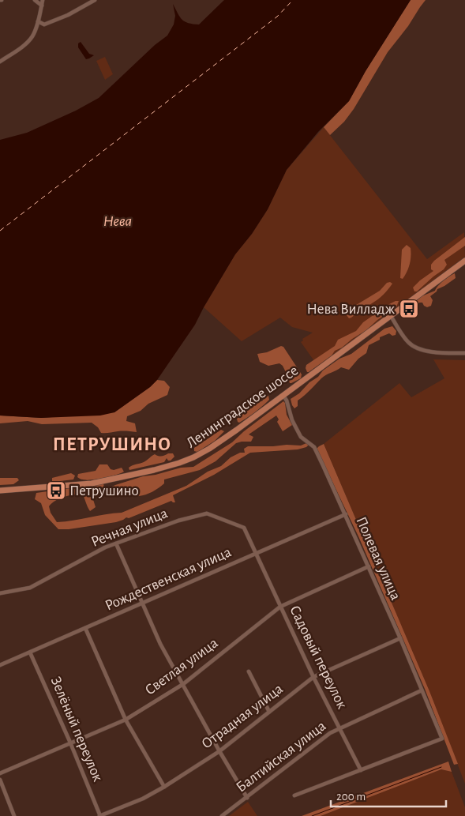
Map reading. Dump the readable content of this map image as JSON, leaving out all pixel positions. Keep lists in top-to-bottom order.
{
  "streets": {
    "main road": ["Ленинградское шоссе"],
    "street": [
      "Речная улица",
      "Полевая улица",
      "Рождественская улица",
      "Садовый переулок",
      "Светлая улица",
      "Отрадная улица",
      "Зелёный переулок",
      "Балтийская улица"
    ]
  },
  "crossings": [
    ["Ленинградское шоссе", "Полевая улица"],
    ["Речная улица", "Рождественская улица"],
    ["Речная улица", "Садовый переулок"],
    ["Полевая улица", "Рождественская улица"],
    ["Полевая улица", "Садовый переулок"],
    ["Полевая улица", "Светлая улица"],
    ["Полевая улица", "Отрадная улица"],
    ["Полевая улица", "Балтийская улица"],
    ["Рождественская улица", "Садовый переулок"],
    ["Рождественская улица", "Зелёный переулок"],
    ["Садовый переулок", "Светлая улица"],
    ["Садовый переулок", "Отрадная улица"],
    ["Садовый переулок", "Балтийская улица"],
    ["Светлая улица", "Зелёный переулок"],
    ["Отрадная улица", "Зелёный переулок"]
  ],
  "districts": ["ПЕТРУШИНО"],
  "water": ["Нева"],
  "places": {
    "bus stop": ["Нева Вилладж", "Петрушино"]
  },
  "scale_bar": "200 m"
}
